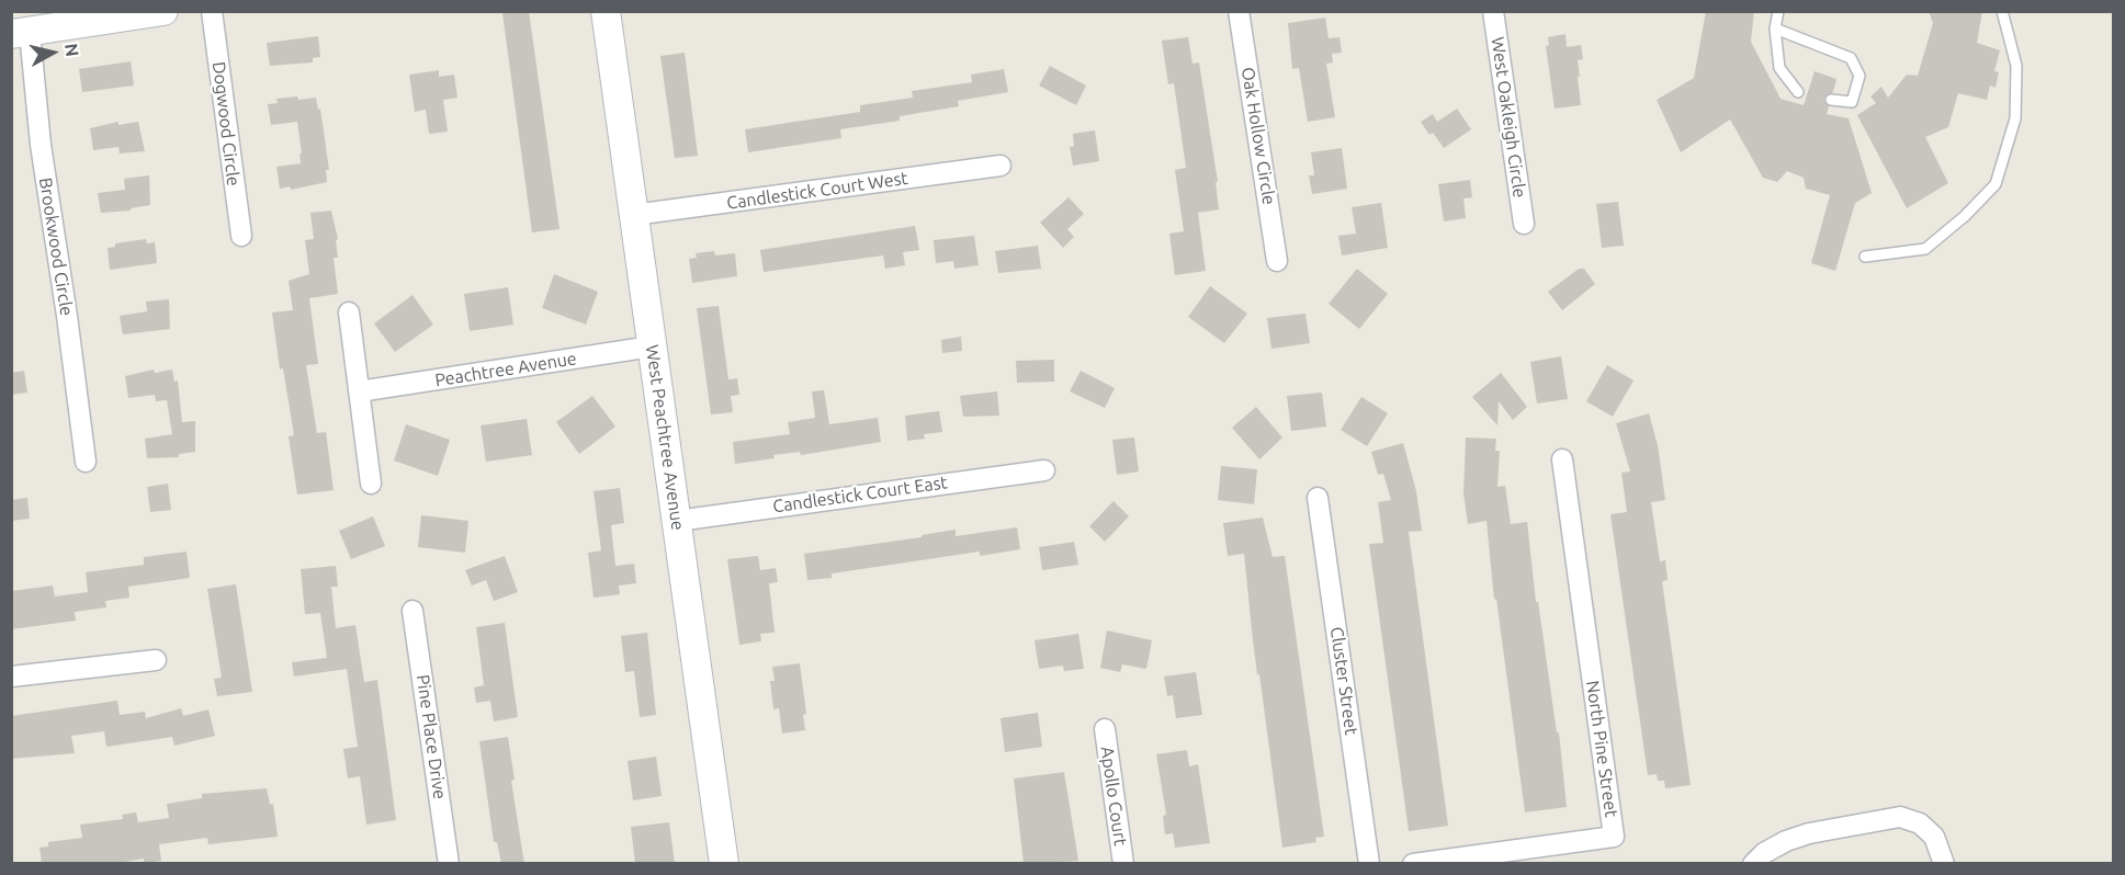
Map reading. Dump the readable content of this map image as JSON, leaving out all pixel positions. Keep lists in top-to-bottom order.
{
  "streets": {
    "street": [
      "West Oakleigh Circle",
      "Dogwood Circle",
      "Oak Hollow Circle",
      "Candlestick Court West",
      "Brookwood Circle",
      "Peachtree Avenue",
      "West Peachtree Avenue",
      "Candlestick Court East",
      "Cluster Street",
      "Pine Place Drive",
      "North Pine Street",
      "Apollo Court"
    ]
  },
  "crossings": [
    ["Candlestick Court West", "West Peachtree Avenue"],
    ["Peachtree Avenue", "West Peachtree Avenue"],
    ["West Peachtree Avenue", "Candlestick Court East"]
  ],
  "north": "right"
}
